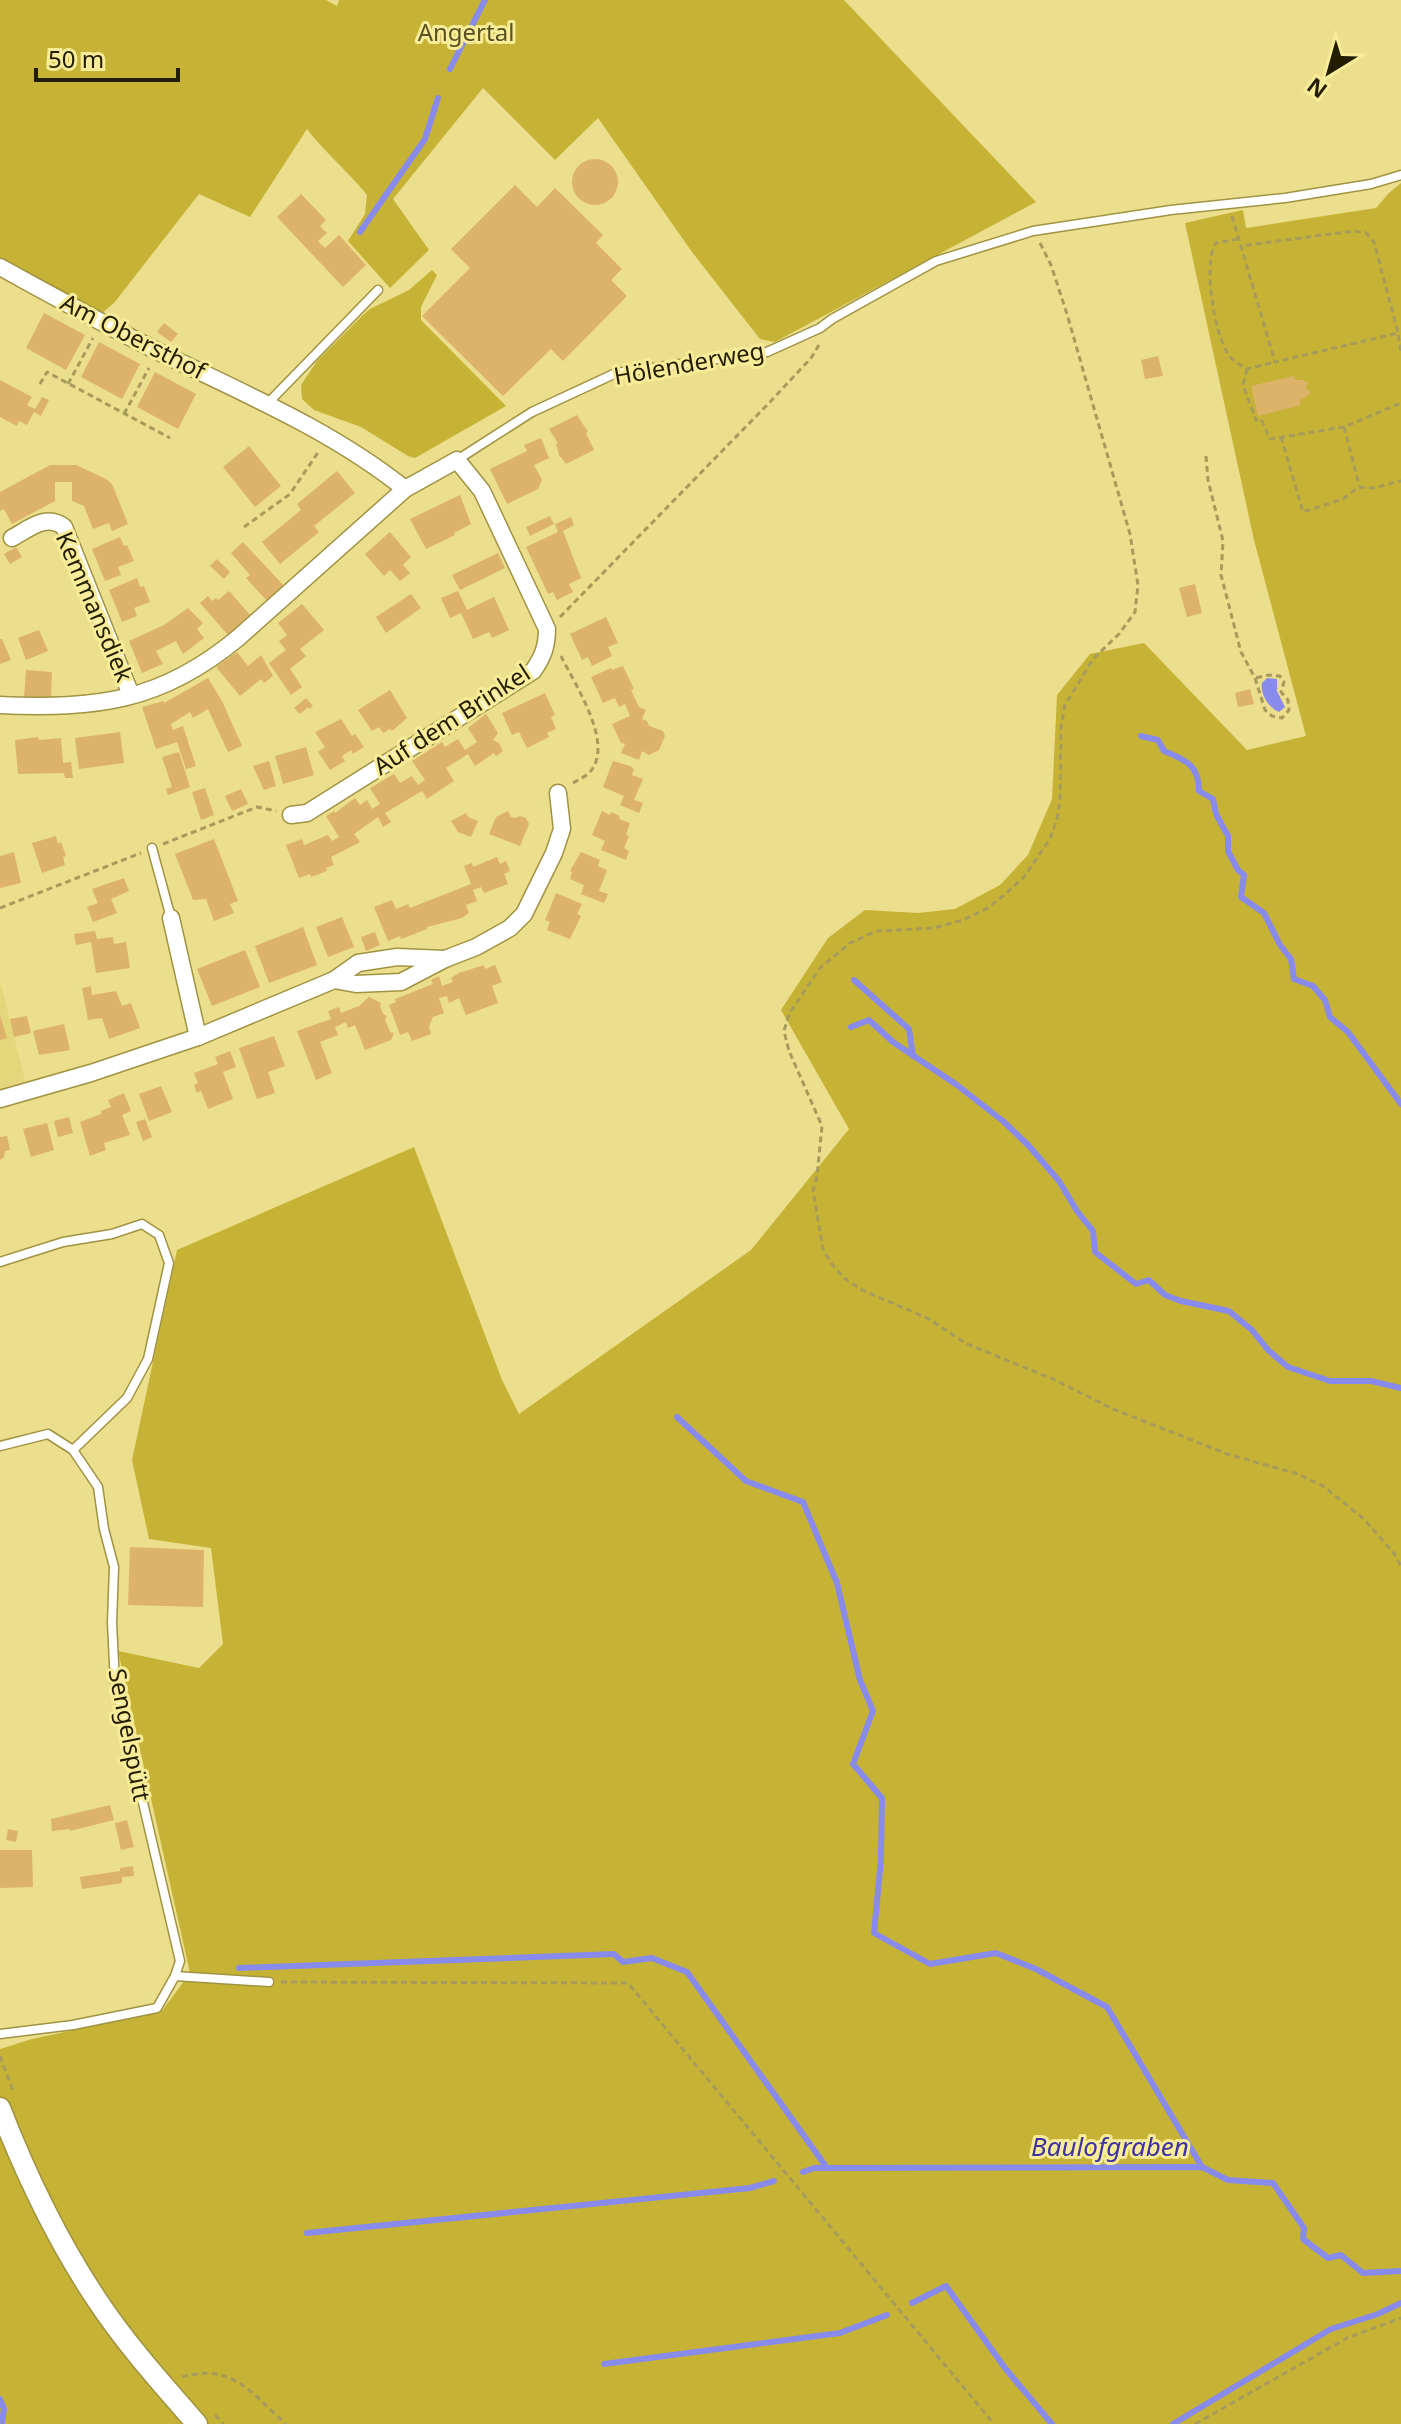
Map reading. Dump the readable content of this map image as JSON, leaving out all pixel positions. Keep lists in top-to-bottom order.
{
  "streets": {
    "street": [
      "Am Obersthof",
      "Hölenderweg",
      "Kemmansdiek",
      "Auf dem Brinkel"
    ],
    "lane": ["Sengelspütt"]
  },
  "crossings": [
    ["Am Obersthof", "Hölenderweg"],
    ["Hölenderweg", "Kemmansdiek"]
  ],
  "water": ["Baulofgraben"],
  "parks": ["Angertal"],
  "scale_bar": "50 m",
  "north": "bottom left"
}
